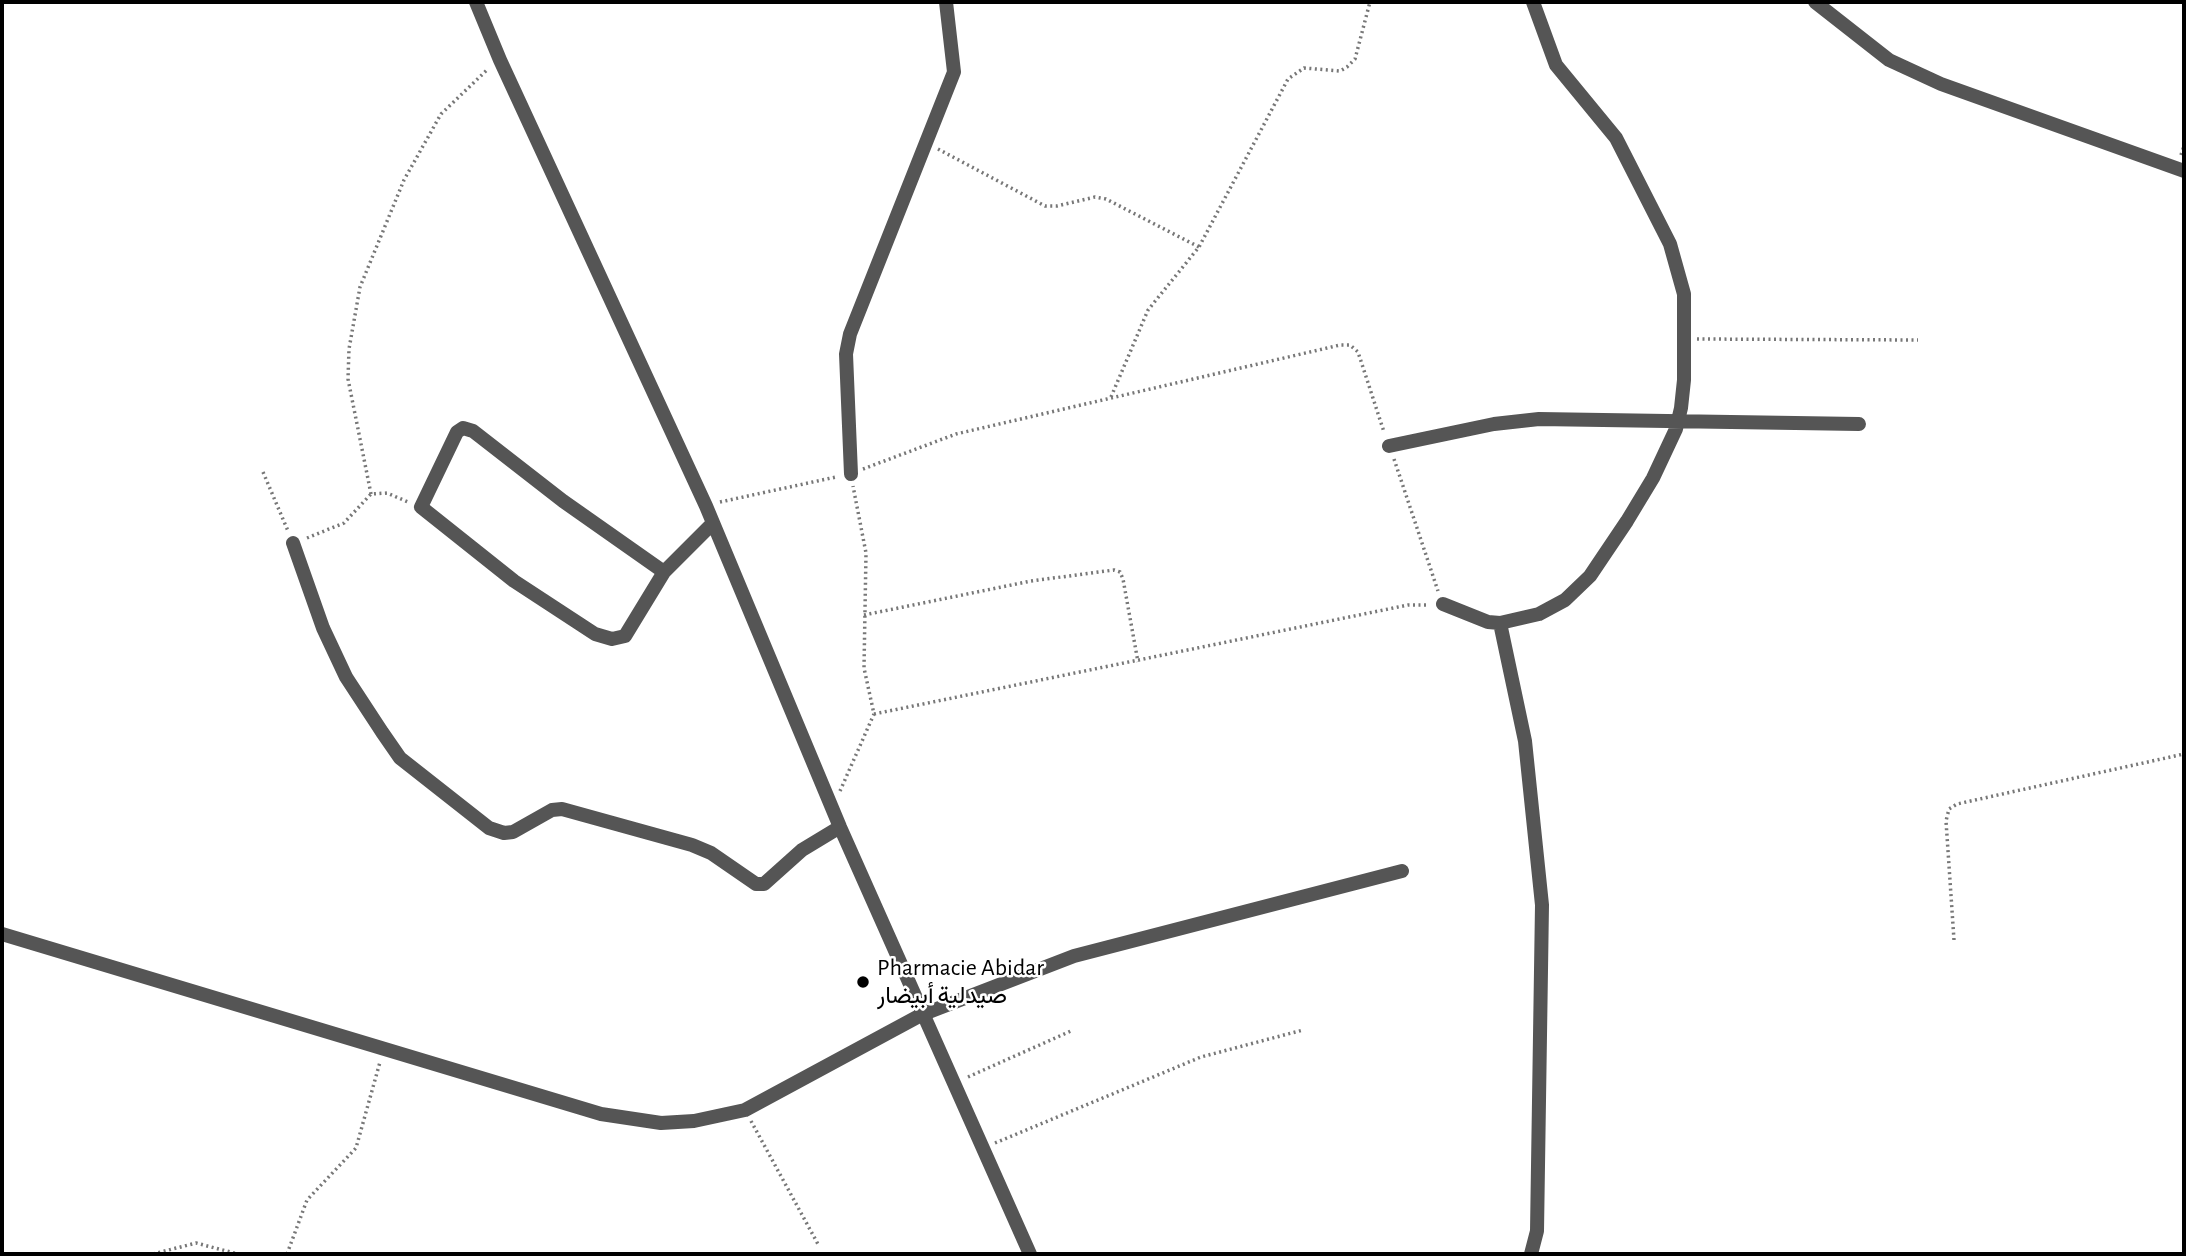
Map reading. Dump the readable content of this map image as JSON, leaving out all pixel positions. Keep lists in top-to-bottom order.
{
  "places": ["Pharmacie Abidar صيدلية أبيضار"]
}
